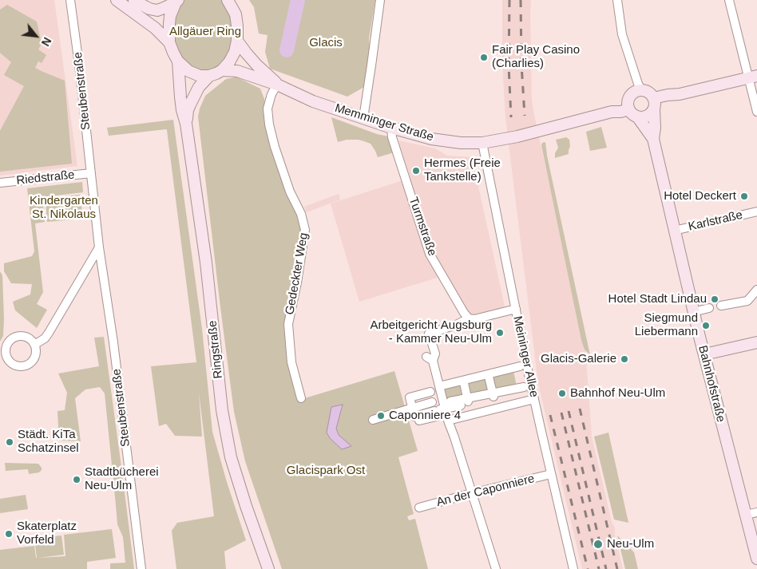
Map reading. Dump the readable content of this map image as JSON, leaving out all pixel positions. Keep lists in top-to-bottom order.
{
  "streets": {
    "street": [
      "Steubenstraße",
      "Memminger Straße",
      "Riedstraße",
      "Karlstraße",
      "Turmstraße",
      "Gedeckter Weg",
      "Ringstraße",
      "Meininger Allee",
      "Bahnhofstraße",
      "An der Caponniere"
    ]
  },
  "crossings": [
    ["Steubenstraße", "Riedstraße"],
    ["Memminger Straße", "Turmstraße"],
    ["Memminger Straße", "Gedeckter Weg"],
    ["Memminger Straße", "Meininger Allee"],
    ["Memminger Straße", "Bahnhofstraße"],
    ["Karlstraße", "Bahnhofstraße"],
    ["Meininger Allee", "An der Caponniere"]
  ],
  "parks": [
    "Allgäuer Ring",
    "Glacis",
    "Kindergarten St. Nikolaus",
    "Glacispark Ost"
  ],
  "places": [
    "Fair Play Casino (Charlies)",
    "Hermes (Freie Tankstelle)",
    "Hotel Deckert",
    "Hotel Stadt Lindau",
    "Siegmund Liebermann",
    "Arbeitgericht Augsburg - Kammer Neu-Ulm",
    "Glacis-Galerie",
    "Bahnhof Neu-Ulm",
    "Caponniere 4",
    "Städt. KiTa Schatzinsel",
    "Stadtbücherei Neu-Ulm",
    "Skaterplatz Vorfeld",
    "Neu-Ulm"
  ],
  "north": "bottom right"
}
